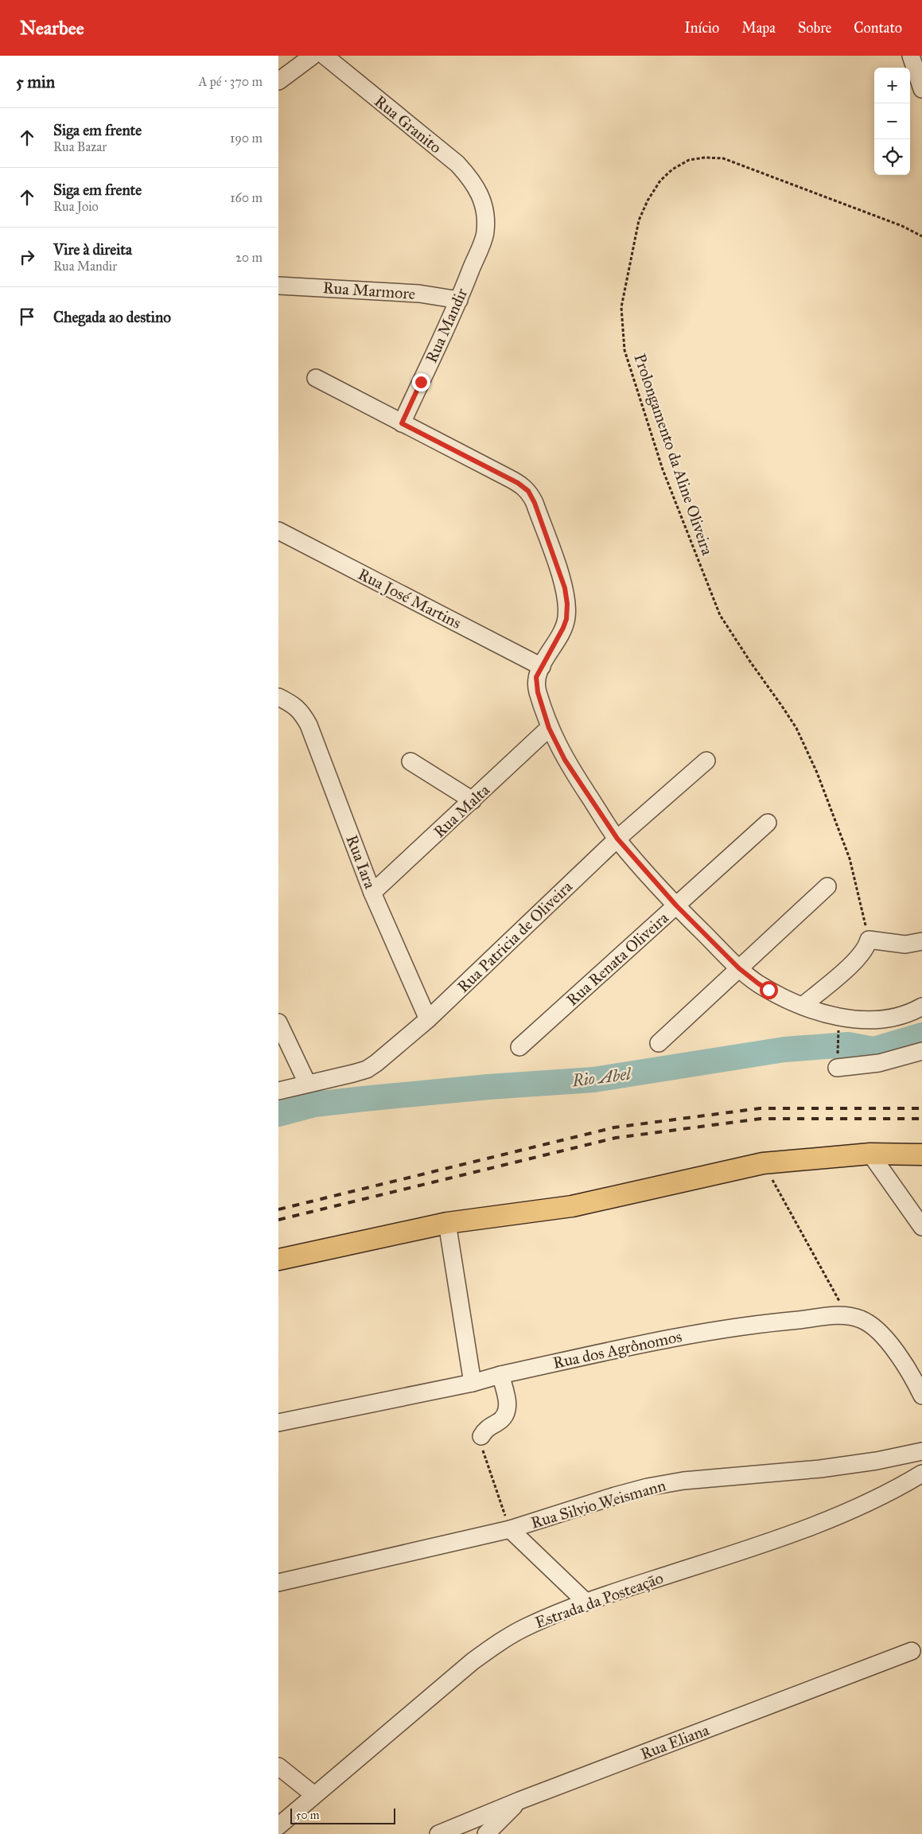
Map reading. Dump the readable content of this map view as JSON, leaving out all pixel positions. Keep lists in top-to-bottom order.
{
  "streets": {
    "street": [
      "Rua Granito",
      "Rua Marmore",
      "Rua Mandir",
      "Rua José Martins",
      "Rua Malta",
      "Rua Iara",
      "Rua Patricia de Oliveira",
      "Rua Renata Oliveira",
      "Rua dos Agrônomos",
      "Rua Silvio Weismann",
      "Estrada da Posteação",
      "Rua Eliana"
    ],
    "path": ["Prolongamento da Aline Oliveira"]
  },
  "crossings": [
    ["Rua Granito", "Rua Mandir"],
    ["Rua Marmore", "Rua Mandir"],
    ["Rua Malta", "Rua Iara"],
    ["Rua Iara", "Rua Patricia de Oliveira"]
  ],
  "water": ["Rio Abel"],
  "scale_bar": "50 m",
  "page": {
    "header": "Nearbee",
    "nav": [
      "Início",
      "Mapa",
      "Sobre",
      "Contato"
    ],
    "heading": ["5 min", "A pé · 370 m"],
    "map_buttons": ["+", "−"],
    "list": [
      ["Siga em frente", "Rua Bazar", "190 m"],
      ["Siga em frente", "Rua Joio", "160 m"],
      ["Vire à direita", "Rua Mandir", "20 m"],
      "Chegada ao destino"
    ],
    "scale": "50 m"
  }
}
